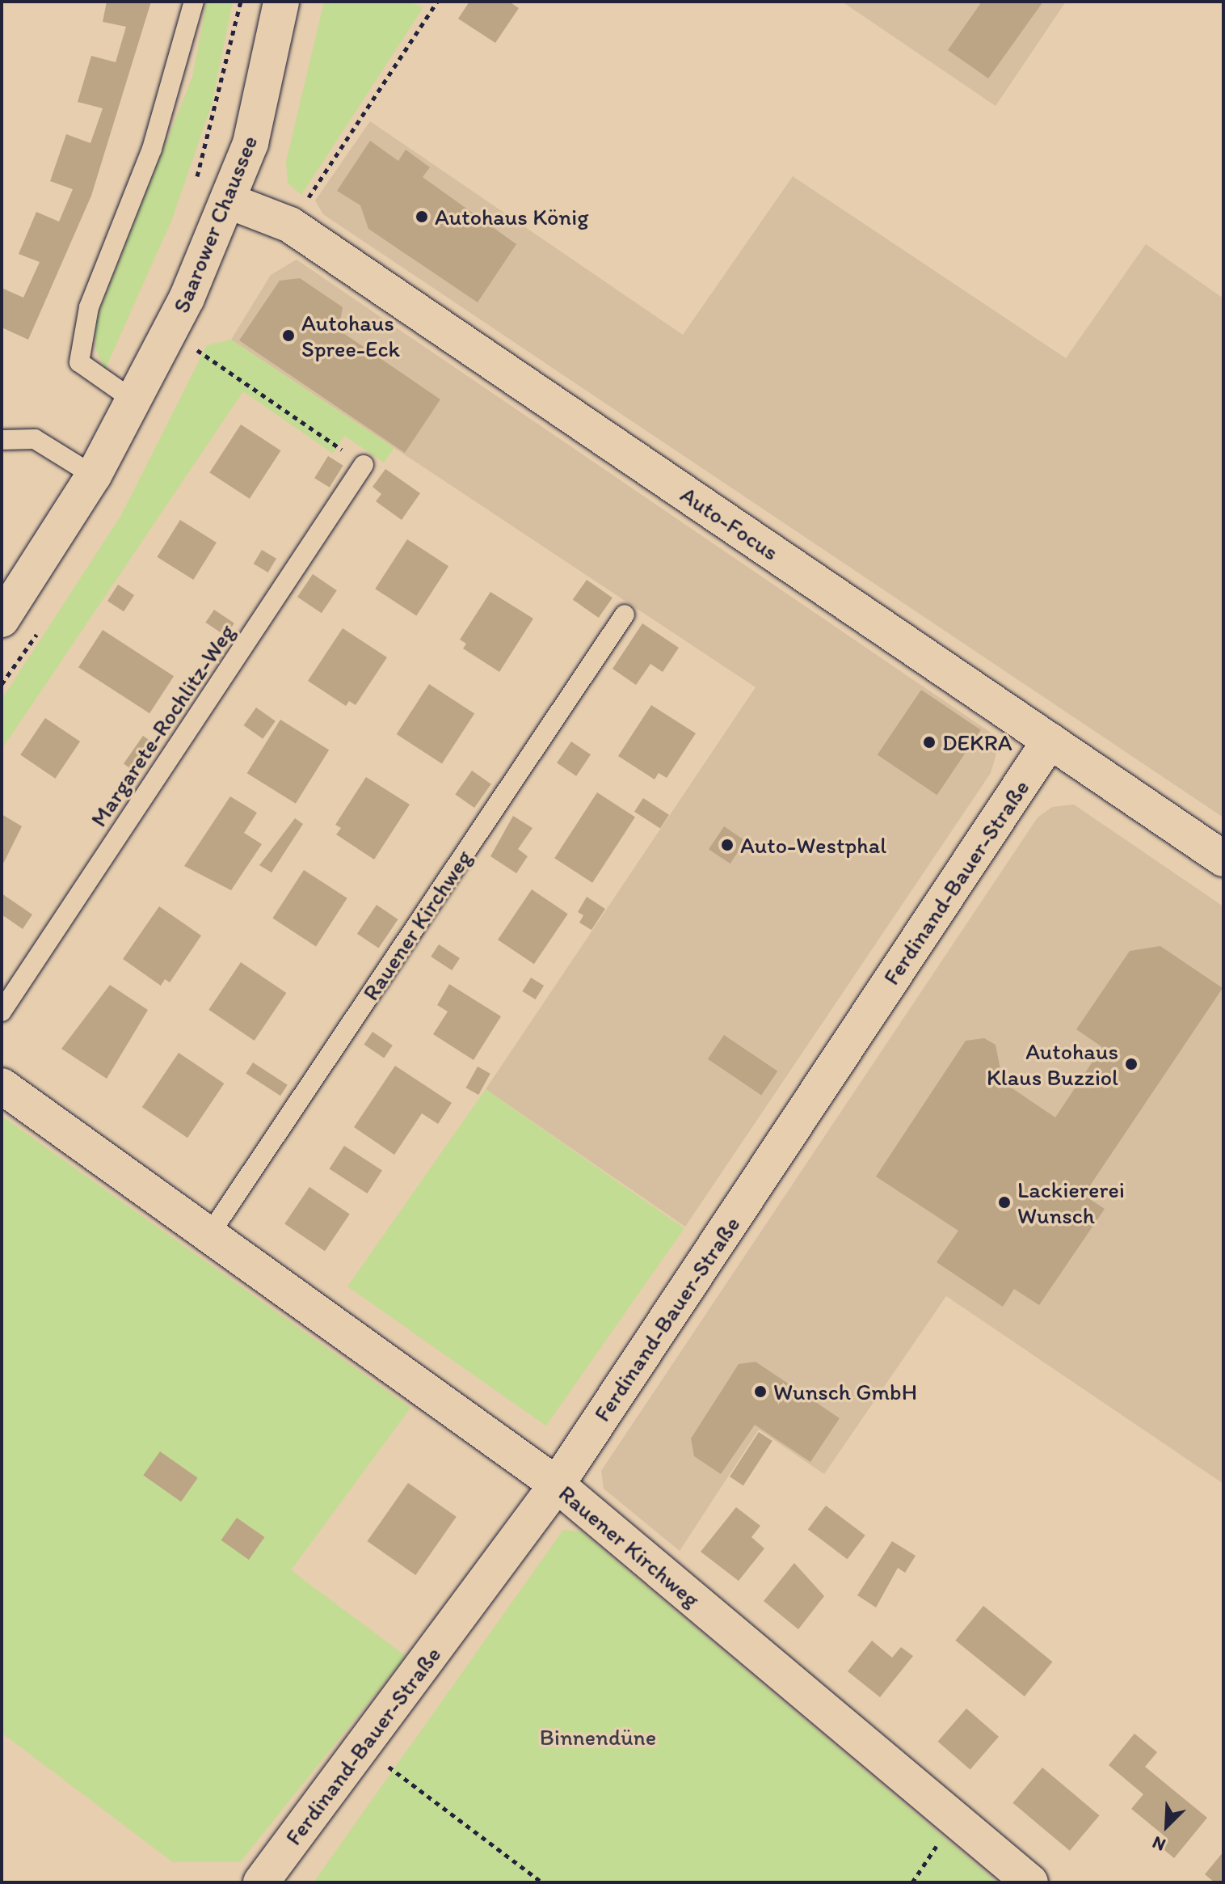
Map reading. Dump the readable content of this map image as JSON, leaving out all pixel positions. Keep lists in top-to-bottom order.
{
  "streets": {
    "street": [
      "Saarower Chaussee",
      "Auto-Focus",
      "Ferdinand-Bauer-Straße",
      "Rauener Kirchweg"
    ],
    "lane": ["Margarete-Rochlitz-Weg"]
  },
  "crossings": [
    ["Saarower Chaussee", "Auto-Focus"],
    ["Auto-Focus", "Ferdinand-Bauer-Straße"],
    ["Ferdinand-Bauer-Straße", "Rauener Kirchweg"]
  ],
  "parks": ["Binnendüne"],
  "places": [
    "Autohaus König",
    "Autohaus Spree-Eck",
    "DEKRA",
    "Auto-Westphal",
    "Autohaus Klaus Buzziol",
    "Lackiererei Wunsch",
    "Wunsch GmbH"
  ],
  "north": "bottom left"
}
